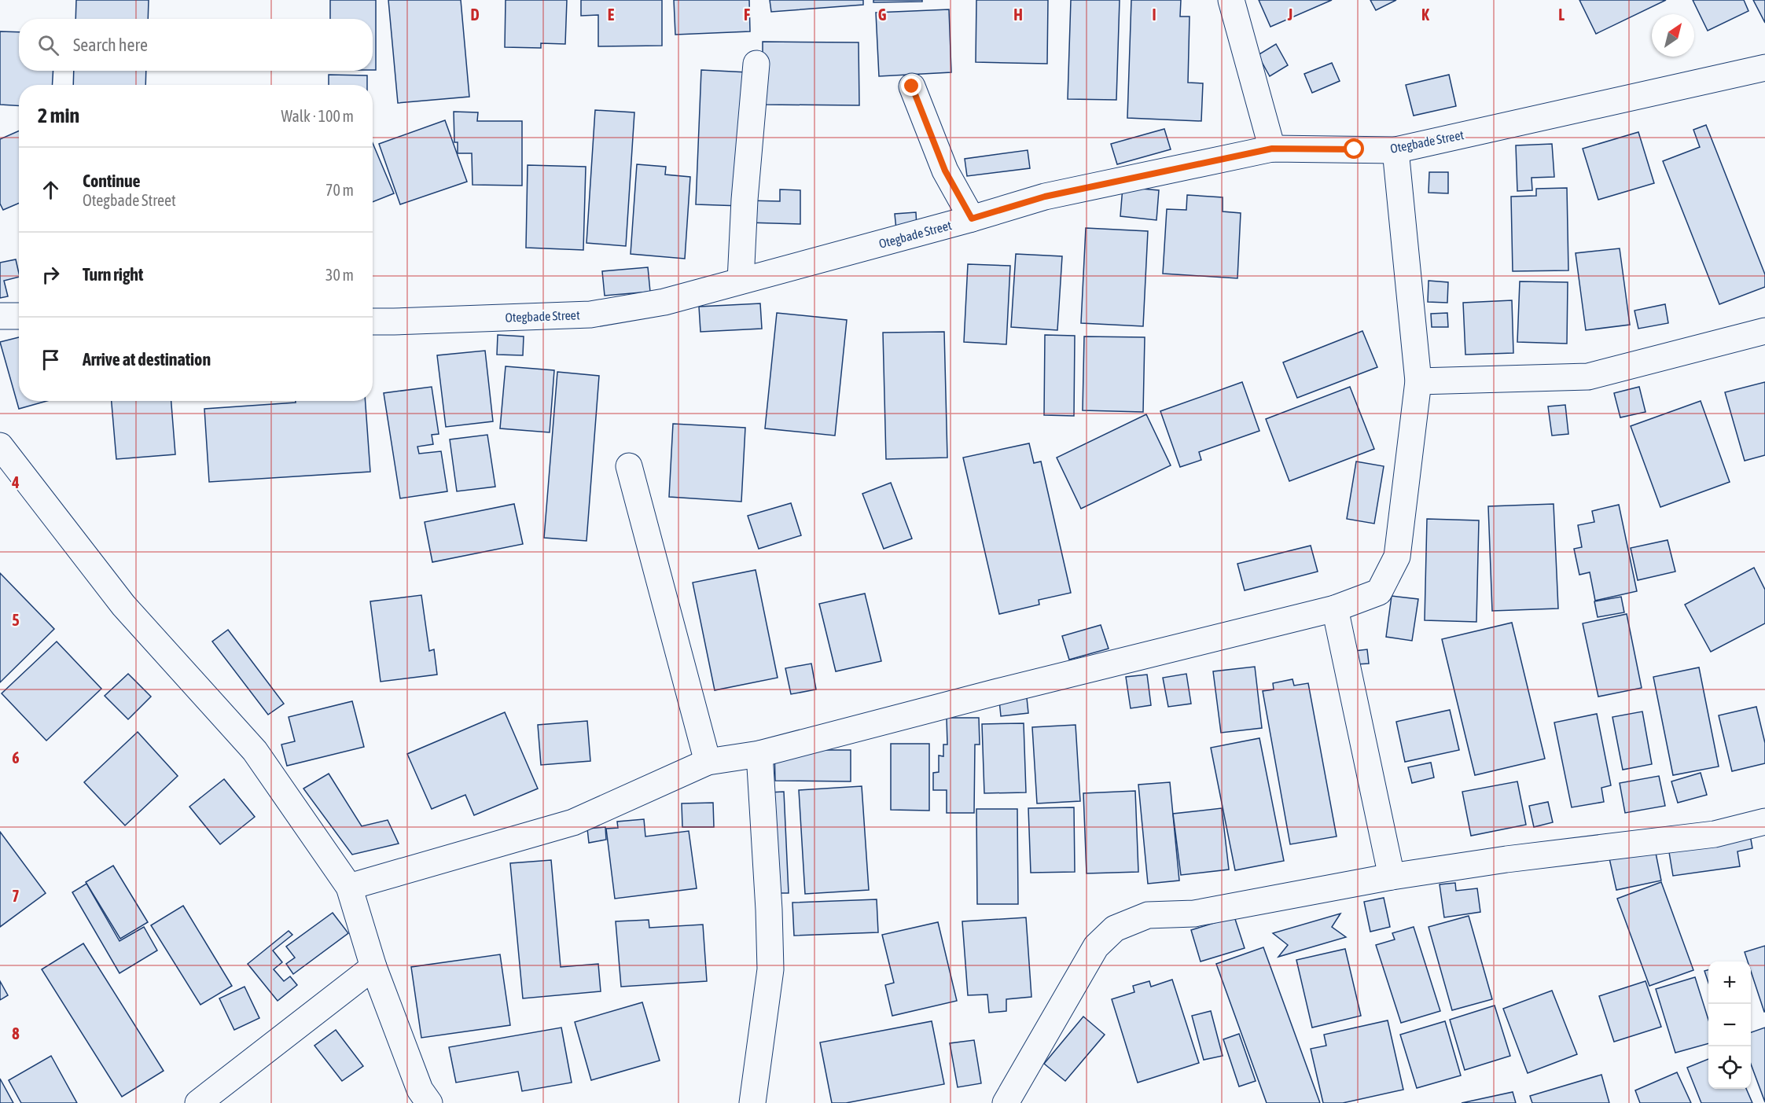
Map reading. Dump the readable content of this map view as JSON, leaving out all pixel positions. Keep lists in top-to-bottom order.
{
  "streets": {
    "street": ["Otegbade Street"]
  },
  "north": "top right",
  "page": {
    "search": "Search here",
    "heading": ["2 min", "Walk · 100 m"],
    "list": [
      ["Continue", "Otegbade Street", "70 m"],
      ["Turn right", "30 m"],
      "Arrive at destination"
    ],
    "map_buttons": ["+", "−"]
  },
  "grid": {
    "columns": [
      "D",
      "E",
      "F",
      "G",
      "H",
      "I",
      "J",
      "K",
      "L"
    ],
    "rows": [
      "4",
      "5",
      "6",
      "7",
      "8"
    ]
  }
}
